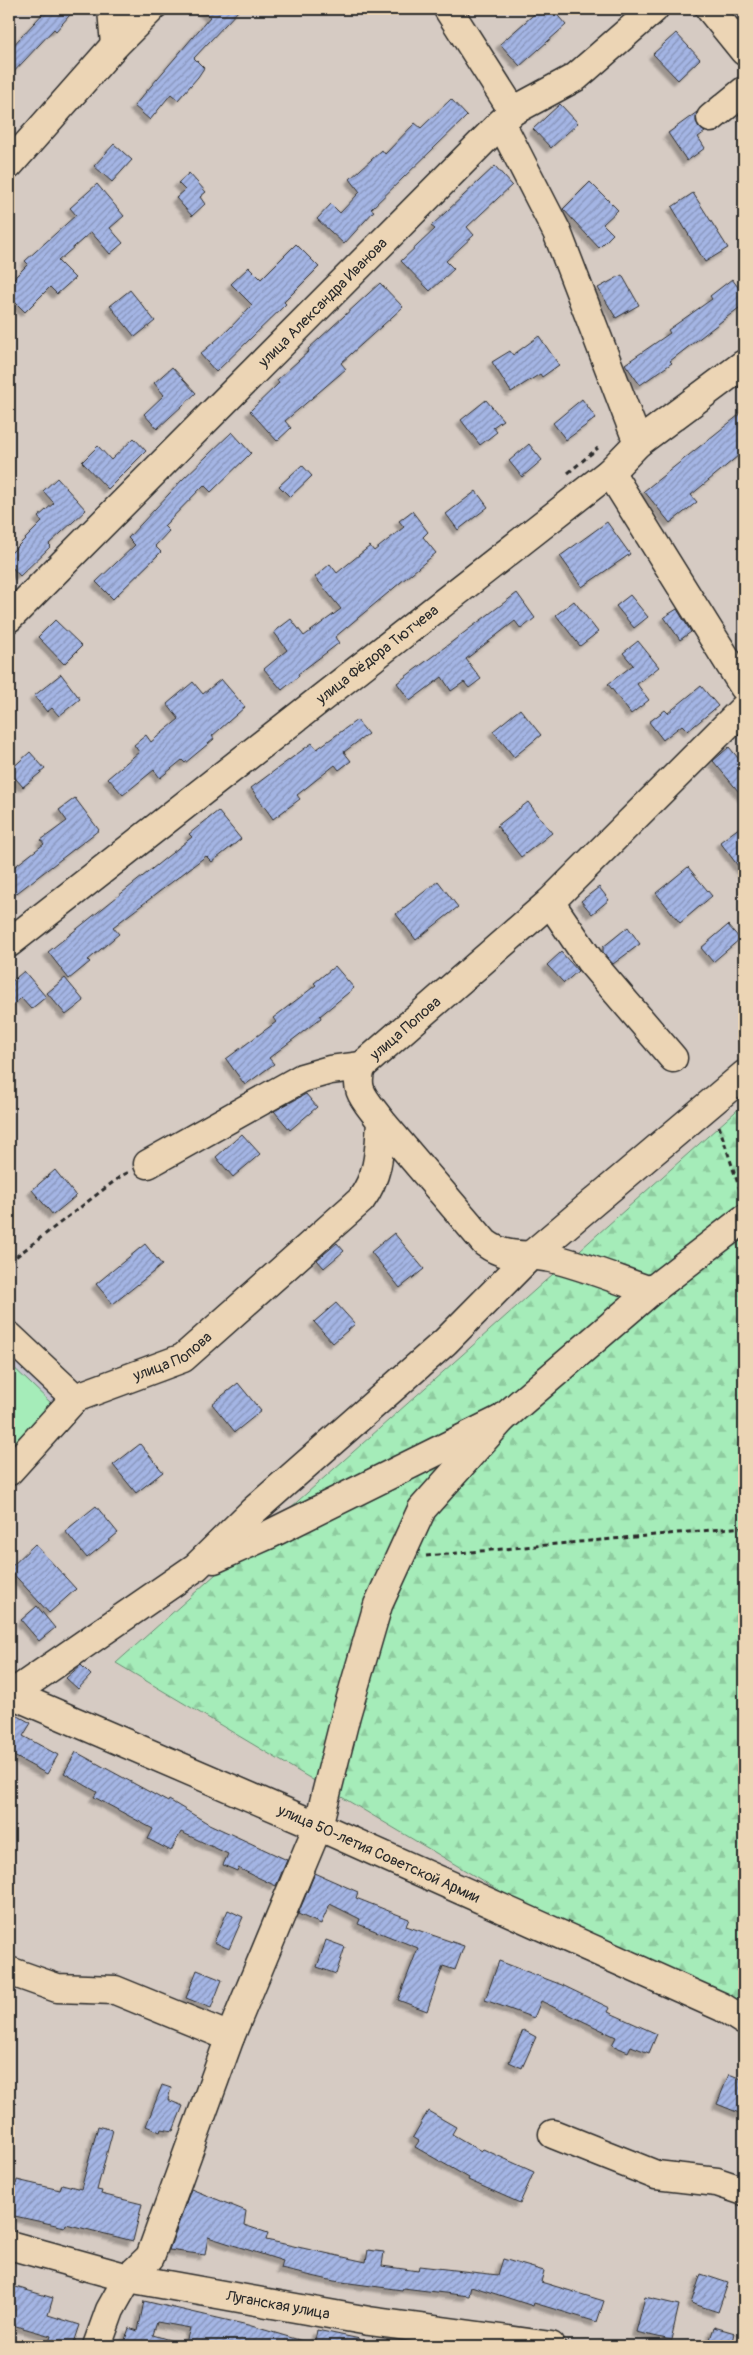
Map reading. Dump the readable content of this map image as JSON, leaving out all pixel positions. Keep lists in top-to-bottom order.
{
  "streets": {
    "street": [
      "улица Александра Иванова",
      "улица Фёдора Тютчева",
      "улица Попова",
      "улица 50-летия Советской Армии",
      "Луганская улица"
    ]
  }
}
